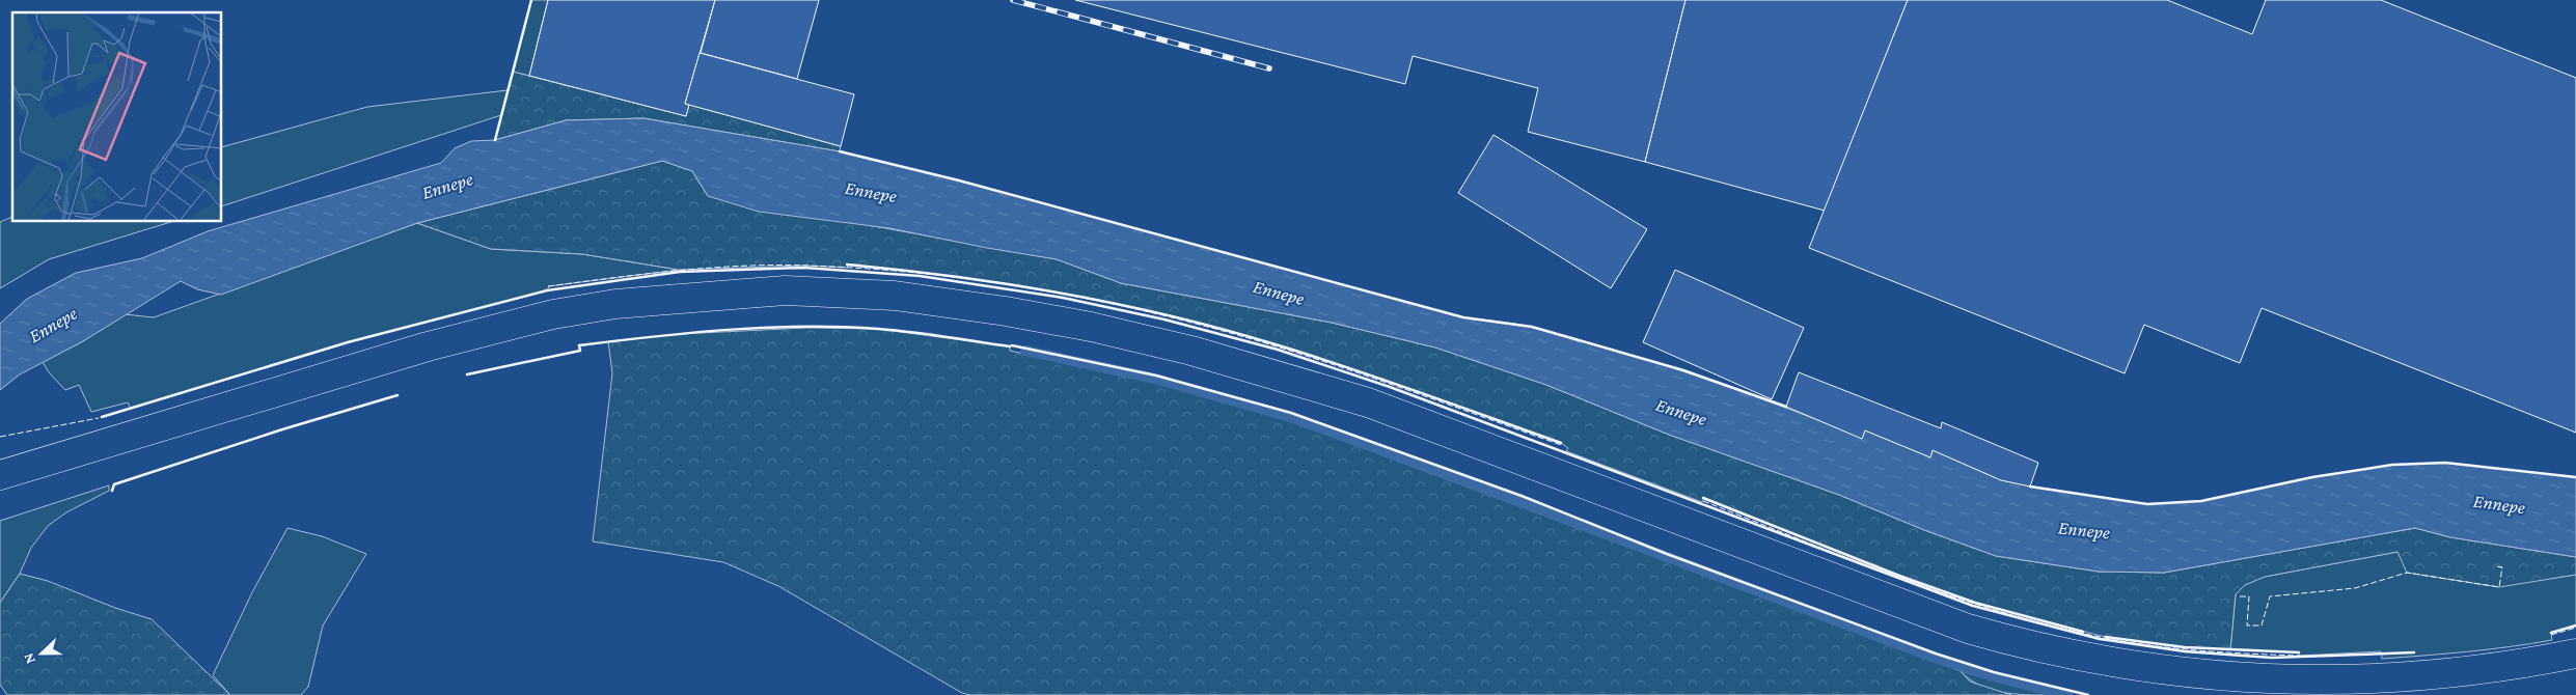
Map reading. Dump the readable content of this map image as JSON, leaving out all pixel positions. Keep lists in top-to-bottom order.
{
  "water": ["Ennepe"],
  "north": "left"
}
